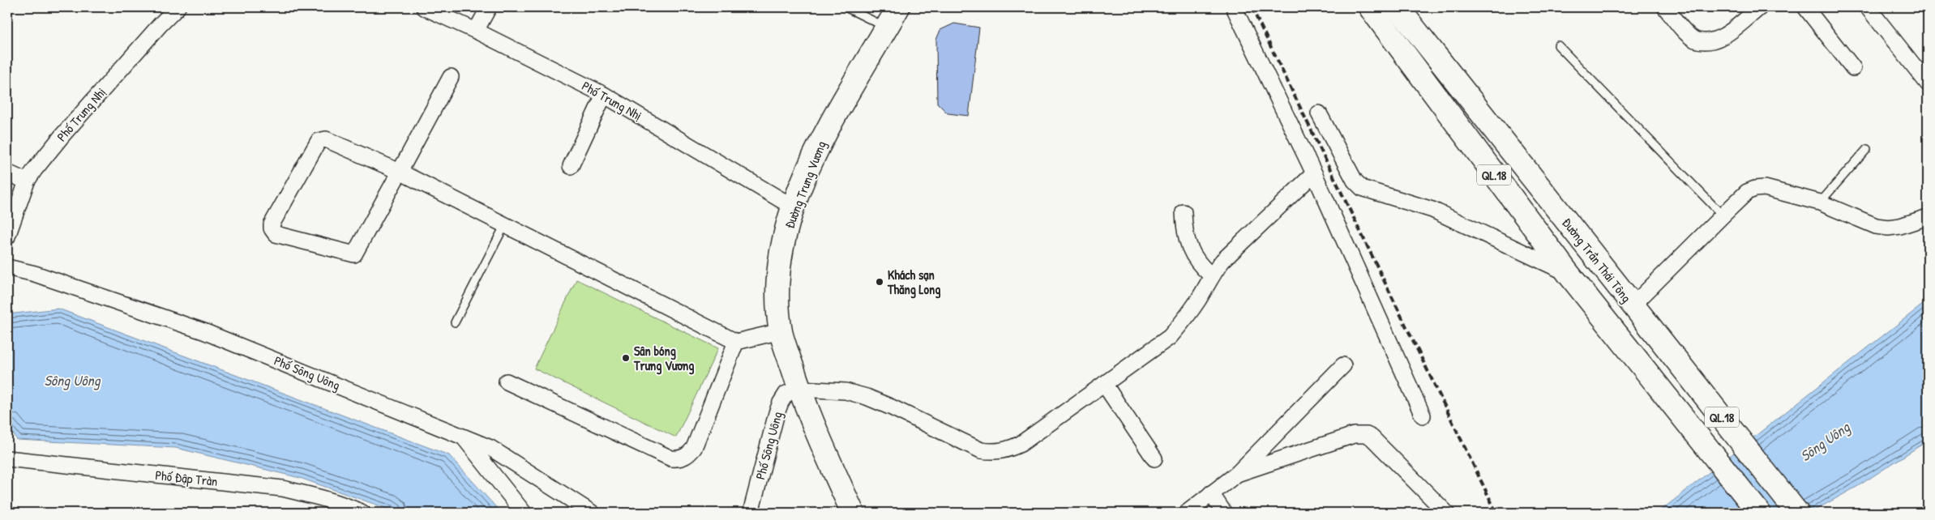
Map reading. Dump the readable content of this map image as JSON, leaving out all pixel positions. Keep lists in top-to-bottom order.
{
  "streets": {
    "main road": ["QL.18", "Đường Trưng Vương", "Đường Trần Thái Tông"],
    "street": ["Phố Trưng Nhị", "Phố Sông Uông", "Phố Đập Tràn"]
  },
  "crossings": [
    ["Phố Trưng Nhị", "Đường Trưng Vương"],
    ["Đường Trưng Vương", "Phố Sông Uông"]
  ],
  "water": ["Sông Uông"],
  "places": ["Khách sạn Thăng Long", "Sân bóng Trưng Vương"]
}
